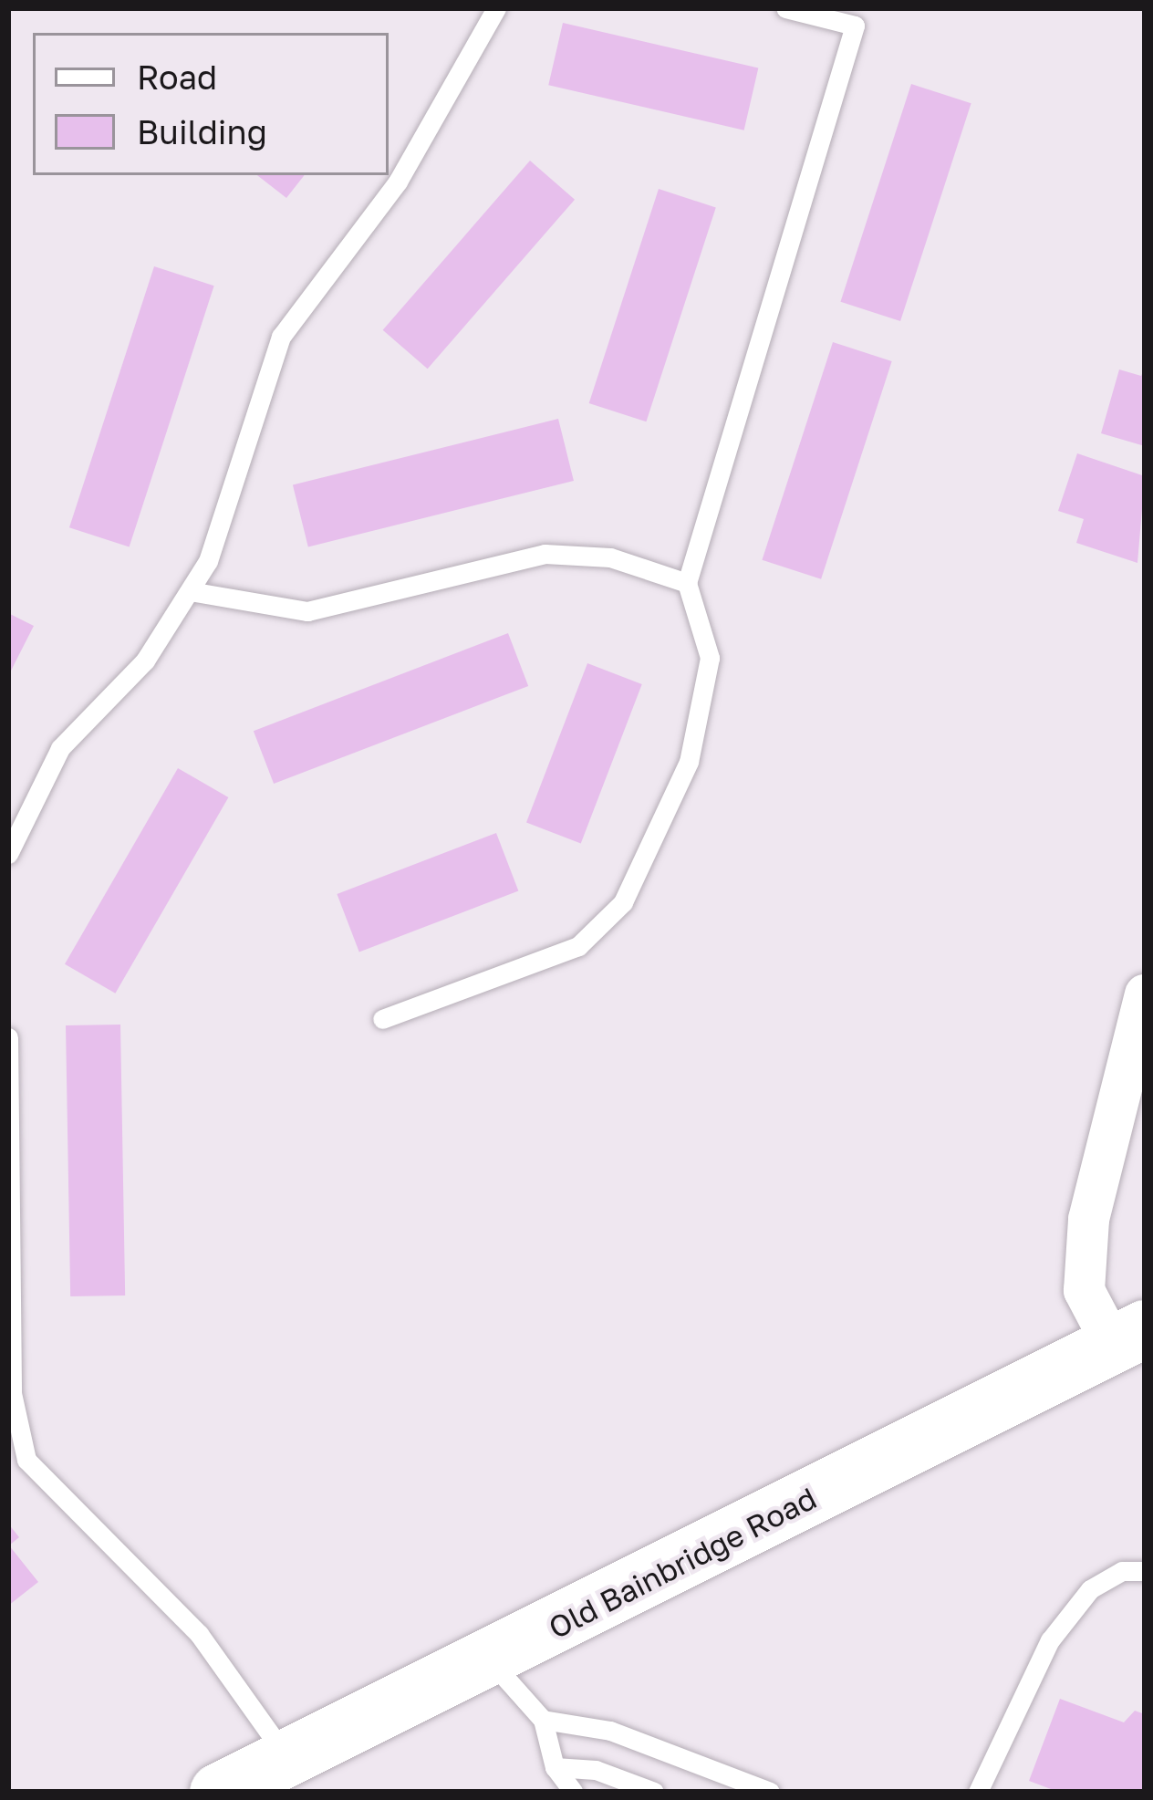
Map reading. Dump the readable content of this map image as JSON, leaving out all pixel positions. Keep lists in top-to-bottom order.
{
  "streets": {
    "main road": ["Old Bainbridge Road"]
  },
  "legend": ["Road", "Building"]
}
